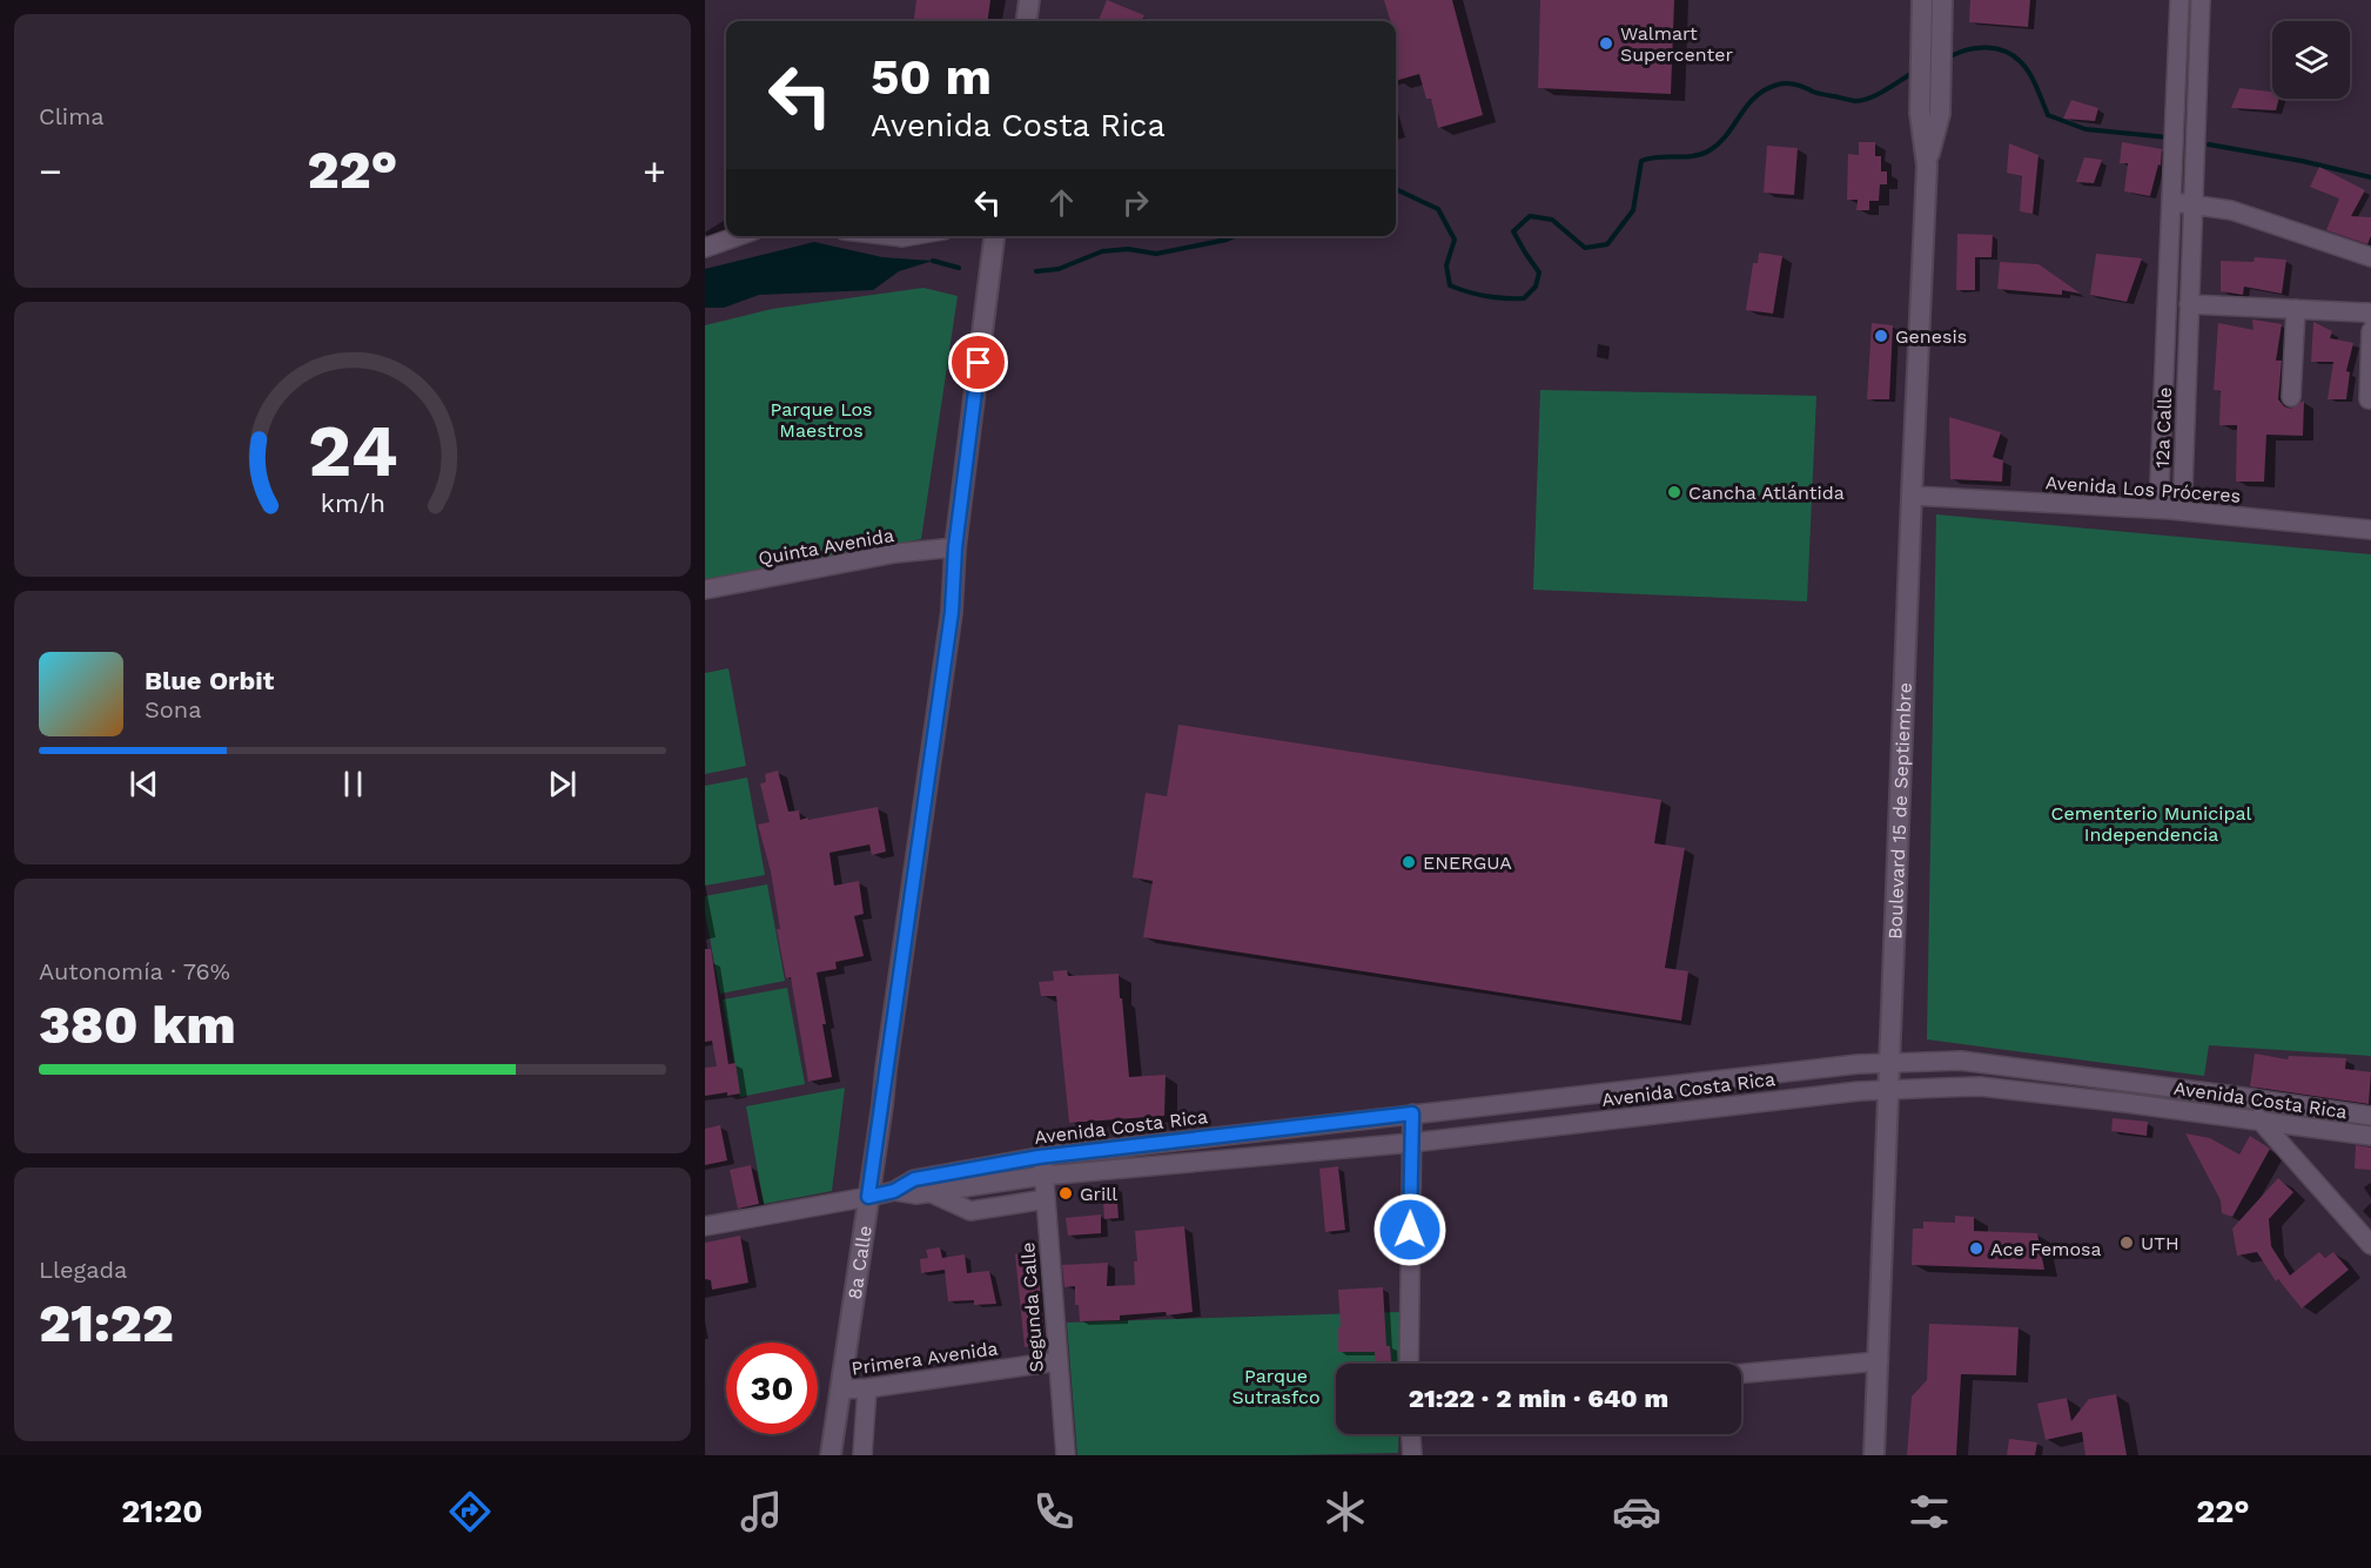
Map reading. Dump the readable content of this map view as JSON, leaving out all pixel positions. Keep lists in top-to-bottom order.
{
  "streets": {
    "street": [
      "12a Calle",
      "Avenida Los Próceres",
      "Quinta Avenida",
      "Boulevard 15 de Septiembre",
      "Avenida Costa Rica",
      "8a Calle",
      "Segunda Calle",
      "Primera Avenida"
    ]
  },
  "crossings": [
    ["12a Calle", "Avenida Los Próceres"],
    ["Avenida Los Próceres", "Boulevard 15 de Septiembre"],
    ["Quinta Avenida", "8a Calle"],
    ["Boulevard 15 de Septiembre", "Avenida Costa Rica"],
    ["Avenida Costa Rica", "Segunda Calle"],
    ["8a Calle", "Primera Avenida"],
    ["Segunda Calle", "Primera Avenida"]
  ],
  "parks": ["Parque Los Maestros", "Cementerio Municipal Independencia", "Parque Sutrasfco"],
  "places": [
    "Walmart Supercenter",
    "Genesis",
    "Cancha Atlántida",
    "ENERGUA",
    "Grill",
    "UTH",
    "Ace Femosa"
  ],
  "page": {
    "tile": [
      "Clima",
      ["Autonomía · 76%", "380 km"],
      ["Llegada", "21:22"]
    ],
    "turn": ["50 m", "Avenida Costa Rica"],
    "heat": ["−", "22°", "+"],
    "song": ["Blue Orbit", "Sona"],
    "limit": "30",
    "trip": "21:22 · 2 min · 640 m",
    "tabs": ["21:20", "22°"],
    "gauge": ["24", "km/h"]
  }
}
